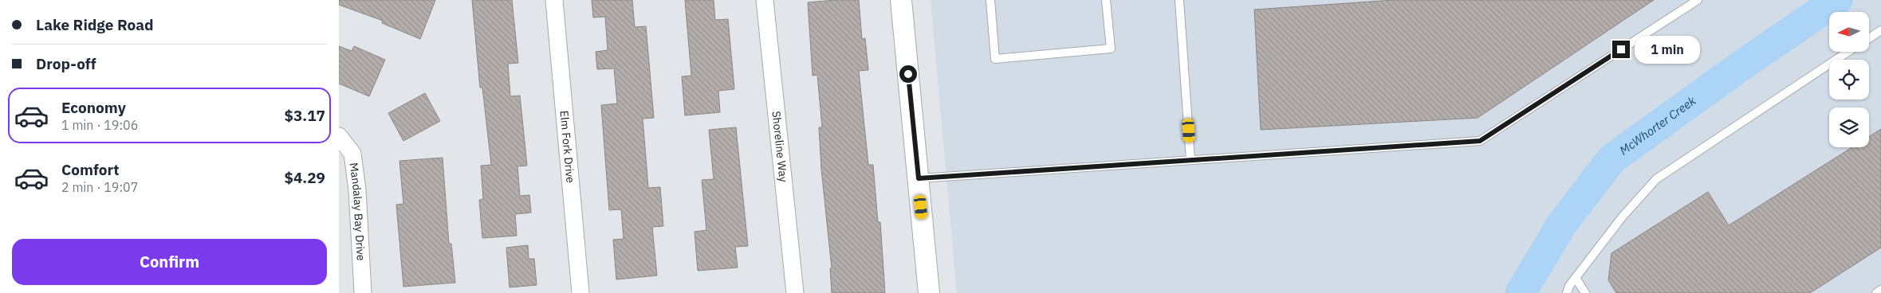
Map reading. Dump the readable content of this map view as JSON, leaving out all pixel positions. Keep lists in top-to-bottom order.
{
  "streets": {
    "street": ["Elm Fork Drive", "Shoreline Way", "Mandalay Bay Drive"]
  },
  "water": ["McWhorter Creek"],
  "north": "left",
  "page": {
    "banner": ["Lake Ridge Road", "Drop-off"],
    "bubble": "1 min",
    "list": [
      {
        "name": "Economy",
        "note": "1 min · 19:06",
        "value": "$3.17"
      },
      {
        "name": "Comfort",
        "note": "2 min · 19:07",
        "value": "$4.29"
      }
    ],
    "buttons": "Confirm"
  }
}
